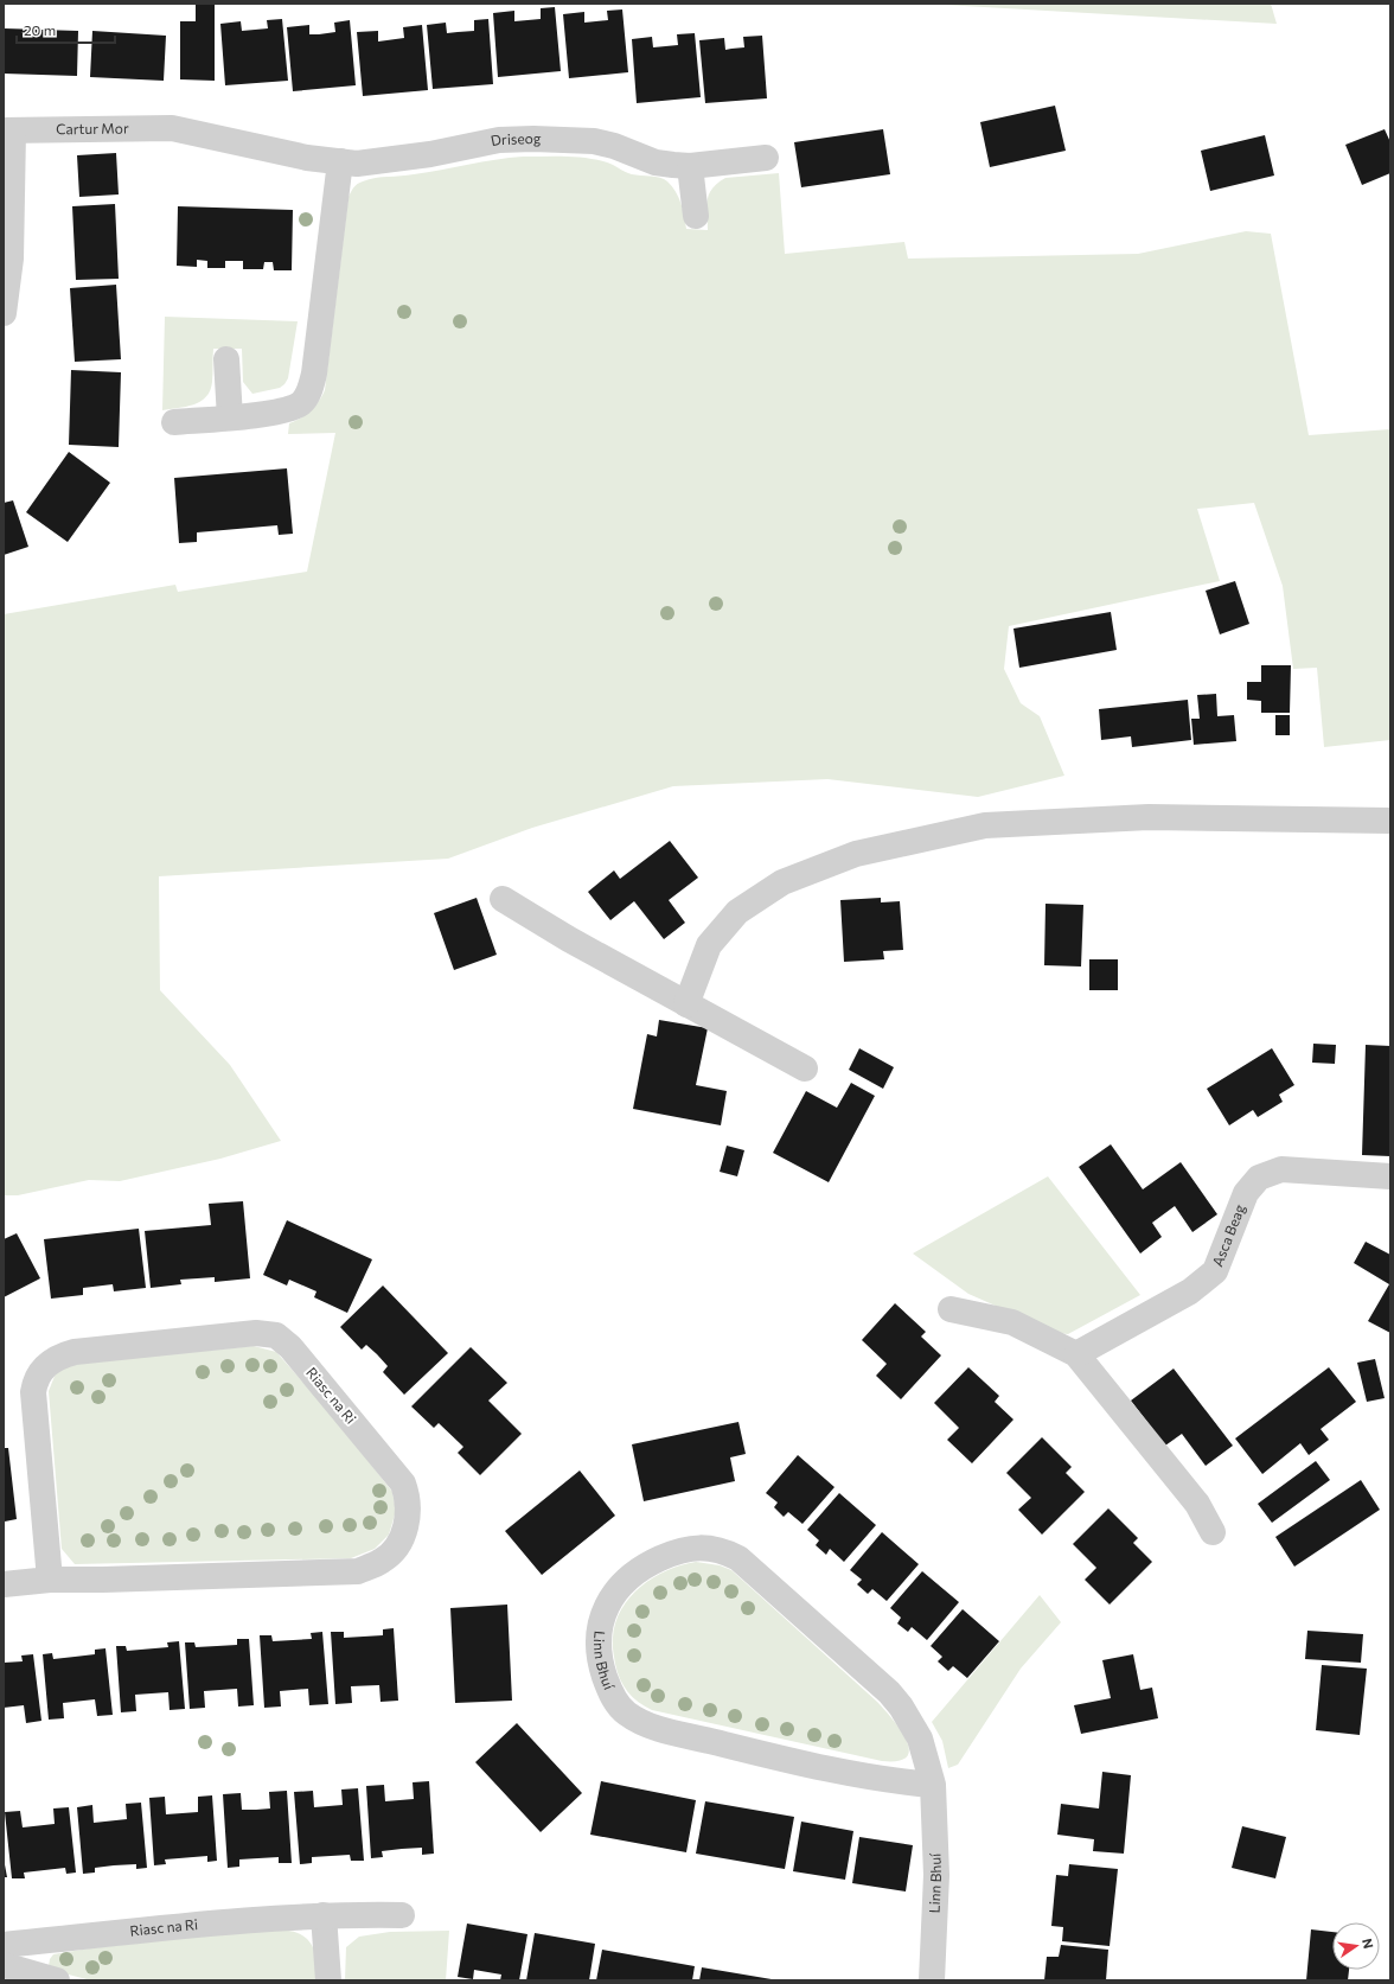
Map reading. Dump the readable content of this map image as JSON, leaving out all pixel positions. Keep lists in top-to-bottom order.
{
  "streets": {
    "street": [
      "Cartur Mor",
      "Driseog",
      "Asca Beag",
      "Riasc na Ri",
      "Linn Bhuí"
    ]
  },
  "crossings": [
    ["Cartur Mor", "Driseog"]
  ],
  "scale_bar": "20 m",
  "north": "right"
}
